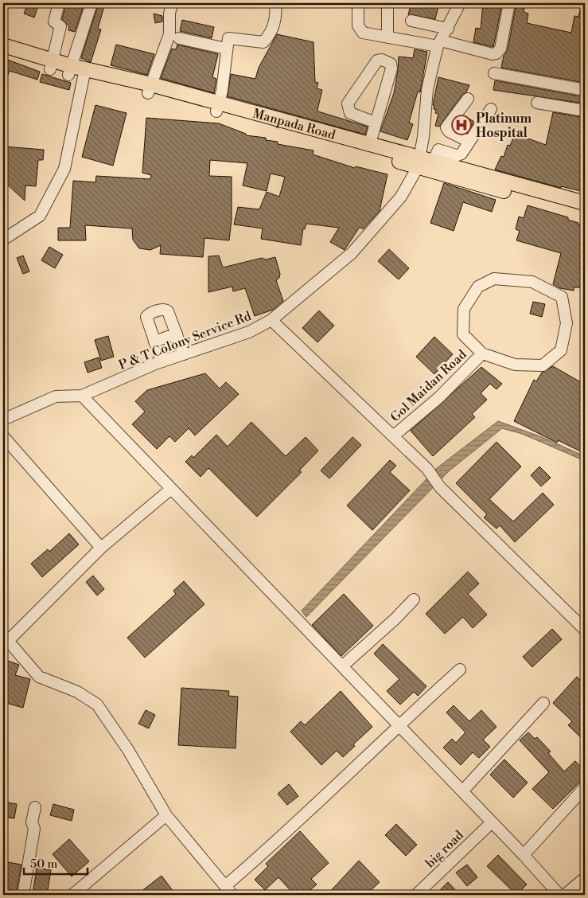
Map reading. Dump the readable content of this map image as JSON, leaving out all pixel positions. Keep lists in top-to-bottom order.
{
  "streets": {
    "main road": ["Manpada Road"],
    "street": ["P & T Colony Service Rd", "Gol Maidan Road", "big road"]
  },
  "crossings": [
    ["Manpada Road", "P & T Colony Service Rd"]
  ],
  "places": {
    "hospital": ["Platinum Hospital"]
  },
  "scale_bar": "50 m"
}
